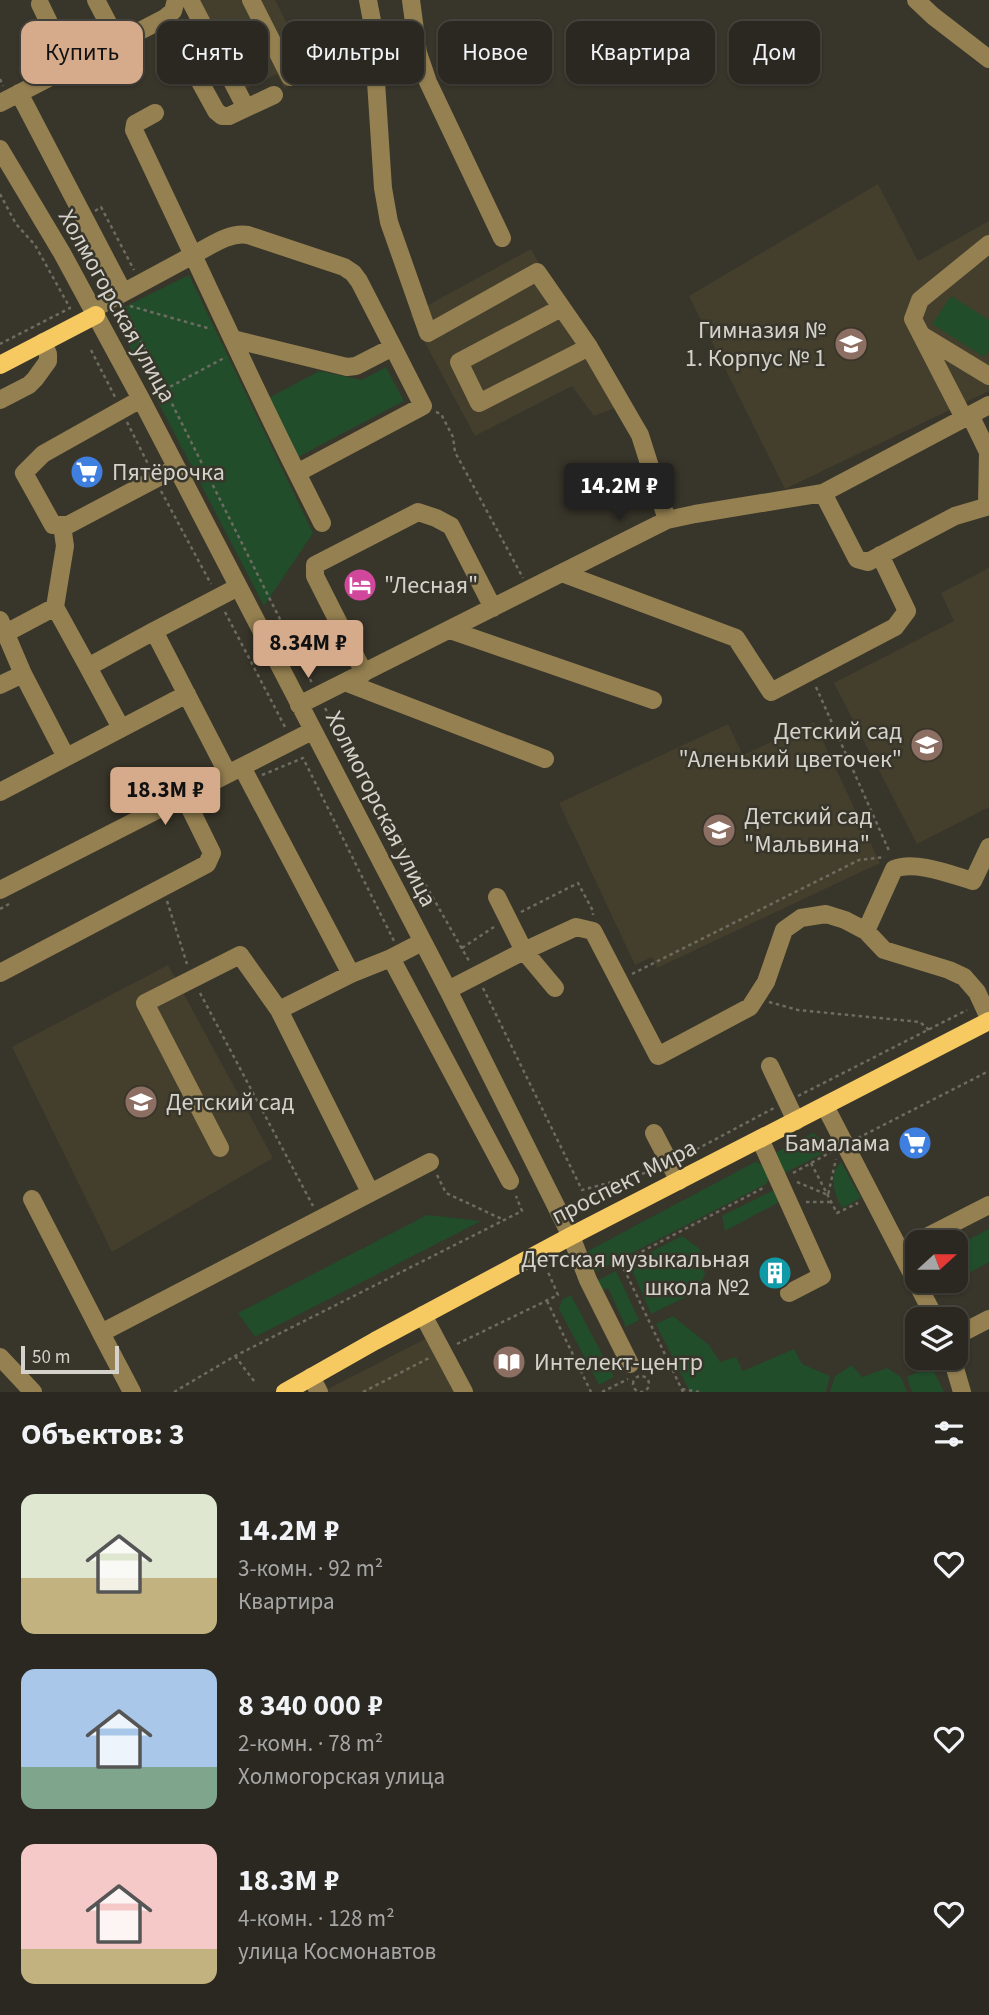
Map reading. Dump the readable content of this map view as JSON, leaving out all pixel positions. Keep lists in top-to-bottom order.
{
  "streets": {
    "main road": ["проспект Мира"],
    "street": ["Холмогорская улица"]
  },
  "crossings": [
    ["Холмогорская улица", "проспект Мира"]
  ],
  "places": {
    "school or university": [
      "Гимназия № 1. Корпус № 1",
      "Детский сад \"Аленький цветочек\"",
      "Детский сад \"Мальвина\"",
      "Детский сад"
    ],
    "supermarket": ["Пятёрочка", "Бамалама"],
    "hotel": ["\"Лесная\""],
    "building": ["Детская музыкальная школа №2"],
    "library": ["Интелект-центр"]
  },
  "scale_bar": "50 m",
  "north": "right",
  "page": {
    "chip": [
      "Купить",
      "Снять",
      "Фильтры",
      "Новое",
      "Квартира",
      "Дом"
    ],
    "price": ["14.2M ₽", "8.34M ₽", "18.3M ₽"],
    "scale": "50 m",
    "heading": "Объектов: 3",
    "list": [
      {
        "name": "14.2M ₽",
        "note": "3-комн. · 92 m² · Квартира"
      },
      {
        "name": "8 340 000 ₽",
        "note": "2-комн. · 78 m² · Холмогорская улица"
      },
      {
        "name": "18.3M ₽",
        "note": "4-комн. · 128 m² · улица Космонавтов"
      }
    ]
  }
}
